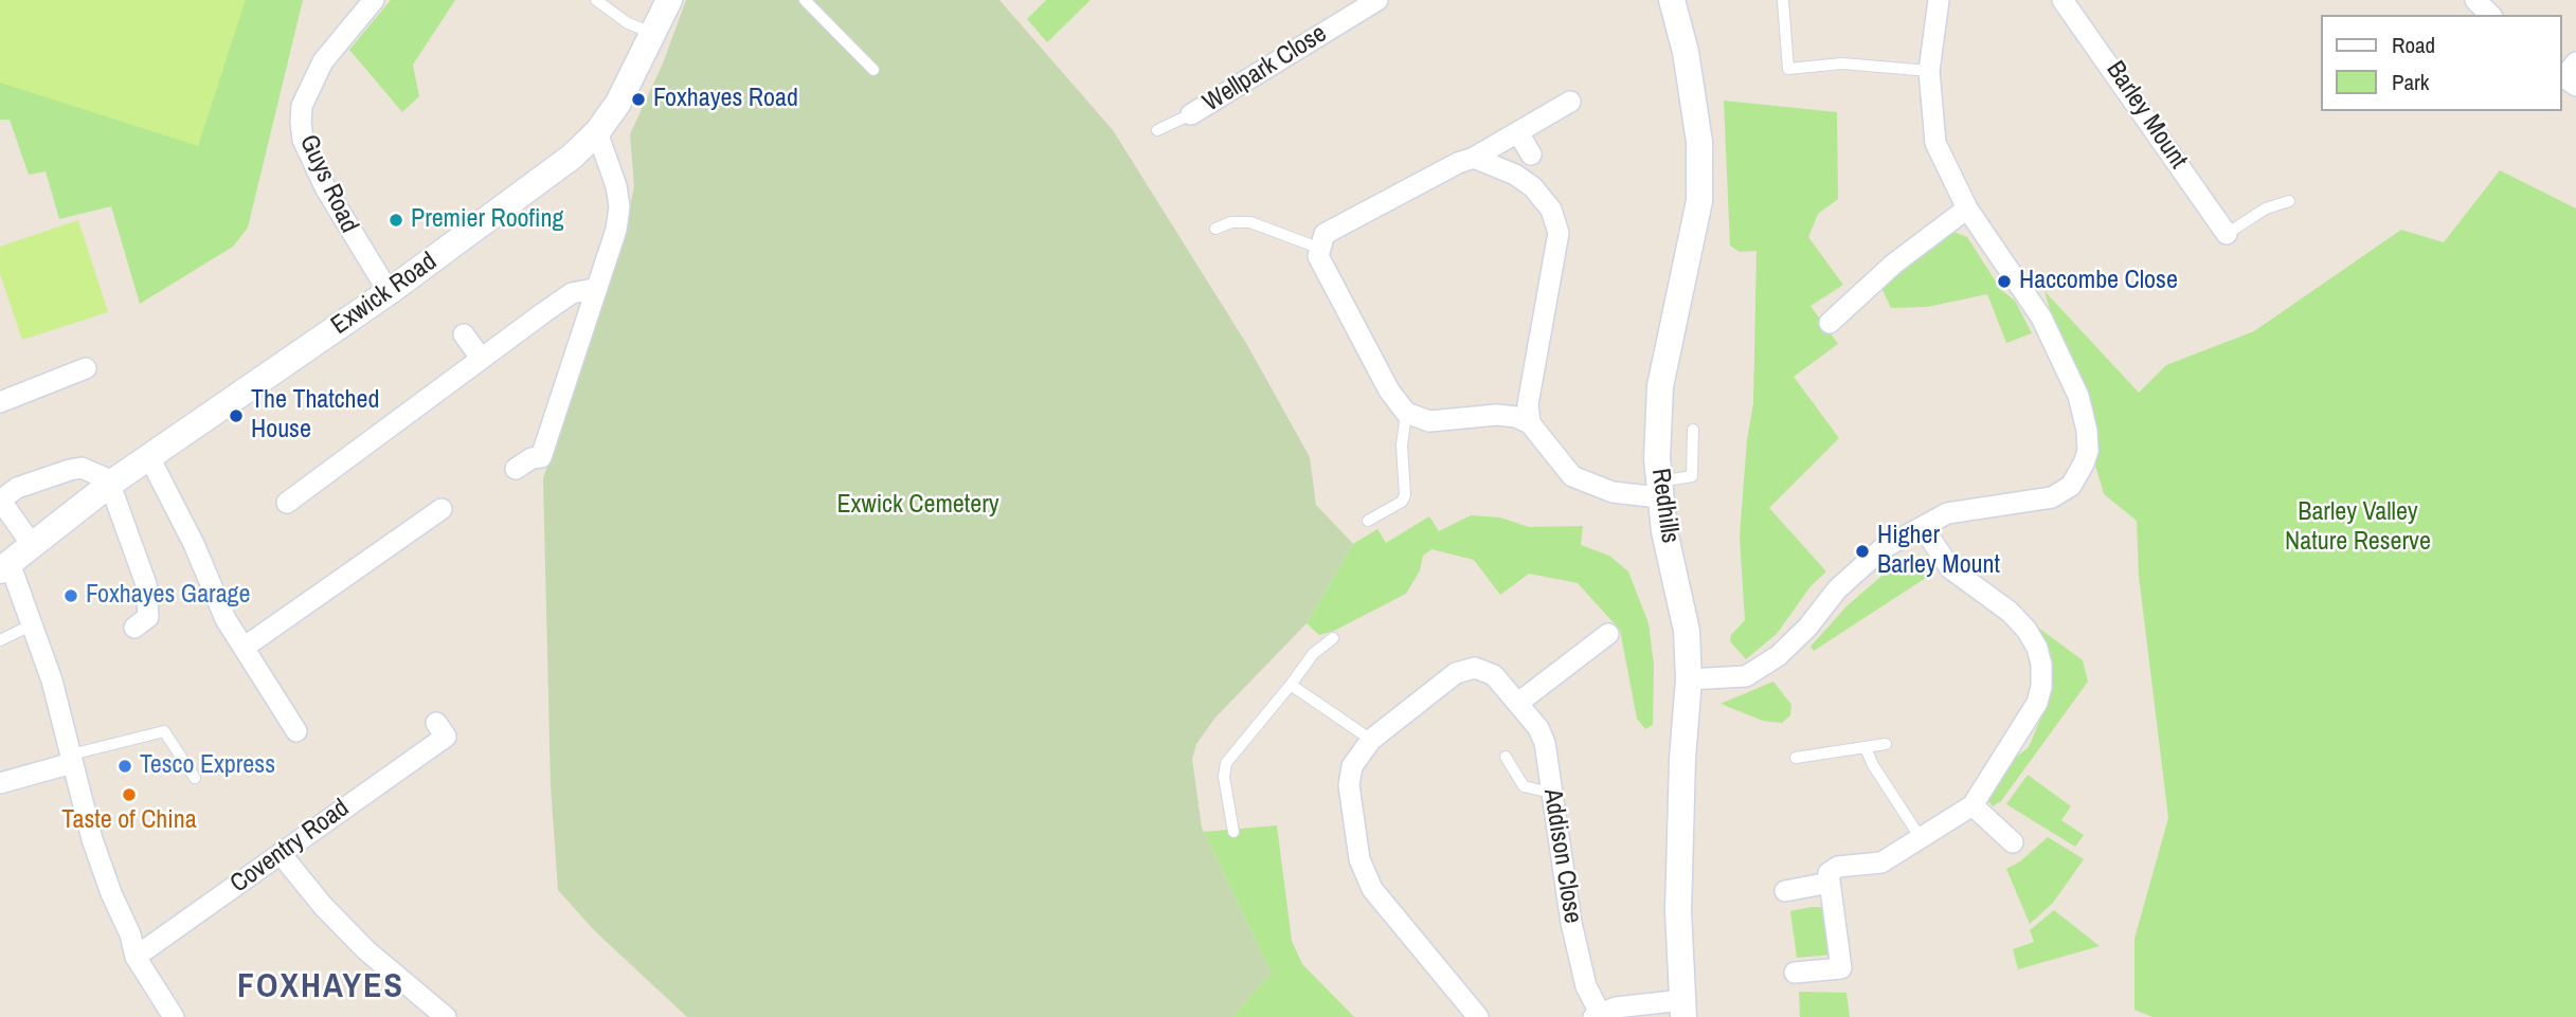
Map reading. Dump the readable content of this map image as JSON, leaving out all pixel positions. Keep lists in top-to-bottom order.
{
  "streets": {
    "street": [
      "Wellpark Close",
      "Barley Mount",
      "Guys Road",
      "Exwick Road",
      "Redhills",
      "Coventry Road",
      "Addison Close"
    ]
  },
  "crossings": [
    ["Guys Road", "Exwick Road"],
    ["Redhills", "Addison Close"]
  ],
  "districts": ["FOXHAYES"],
  "parks": ["Exwick Cemetery", "Barley Valley Nature Reserve"],
  "places": [
    "Foxhayes Road",
    "Premier Roofing",
    "Haccombe Close",
    "The Thatched House",
    "Higher Barley Mount",
    "Foxhayes Garage",
    "Tesco Express",
    "Taste of China"
  ],
  "legend": ["Road", "Park"]
}
